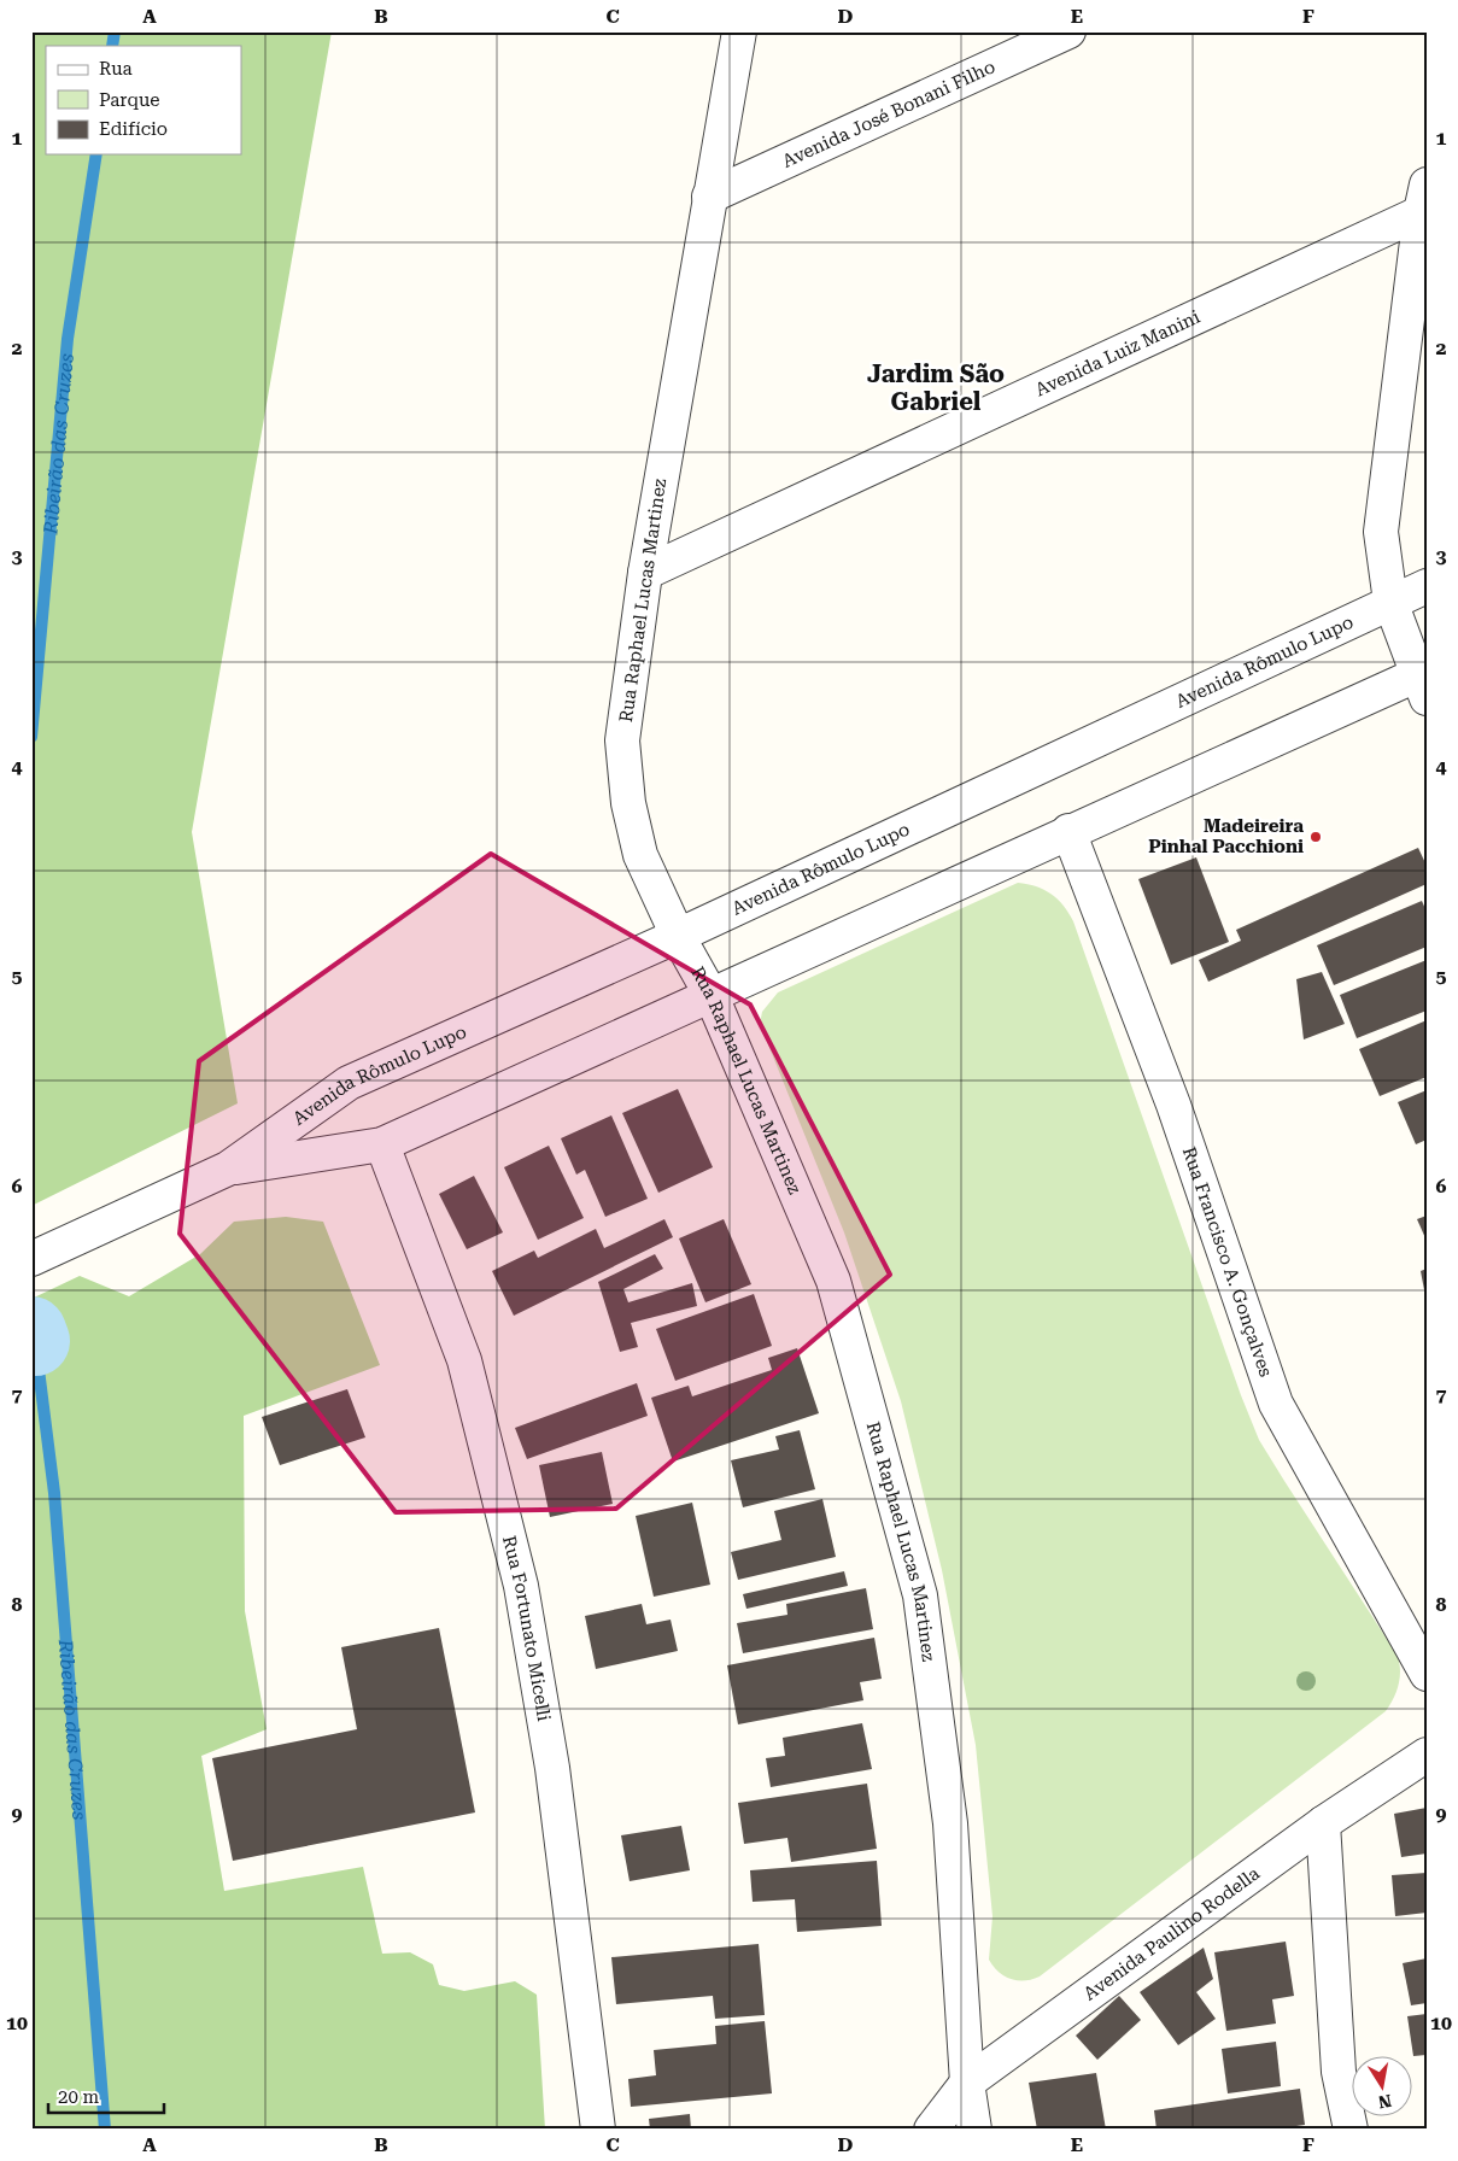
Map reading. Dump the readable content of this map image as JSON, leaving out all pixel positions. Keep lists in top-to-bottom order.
{
  "streets": {
    "street": [
      "Avenida José Bonani Filho",
      "Avenida Luiz Manini",
      "Rua Raphael Lucas Martinez",
      "Avenida Rômulo Lupo",
      "Rua Francisco A. Gonçalves",
      "Rua Fortunato Micelli",
      "Avenida Paulino Rodella"
    ]
  },
  "crossings": [
    ["Avenida José Bonani Filho", "Rua Raphael Lucas Martinez"],
    ["Avenida Luiz Manini", "Rua Raphael Lucas Martinez"],
    ["Rua Raphael Lucas Martinez", "Avenida Rômulo Lupo"],
    ["Rua Raphael Lucas Martinez", "Avenida Paulino Rodella"],
    ["Avenida Rômulo Lupo", "Rua Francisco A. Gonçalves"],
    ["Avenida Rômulo Lupo", "Rua Fortunato Micelli"]
  ],
  "districts": ["Jardim São Gabriel"],
  "water": ["Ribeirão das Cruzes"],
  "places": ["Madeireira Pinhal Pacchioni"],
  "legend": ["Rua", "Parque", "Edifício"],
  "scale_bar": "20 m",
  "north": "bottom",
  "grid": {
    "columns": [
      "A",
      "B",
      "C",
      "D",
      "E",
      "F"
    ],
    "rows": [
      "1",
      "2",
      "3",
      "4",
      "5",
      "6",
      "7",
      "8",
      "9",
      "10"
    ]
  }
}
